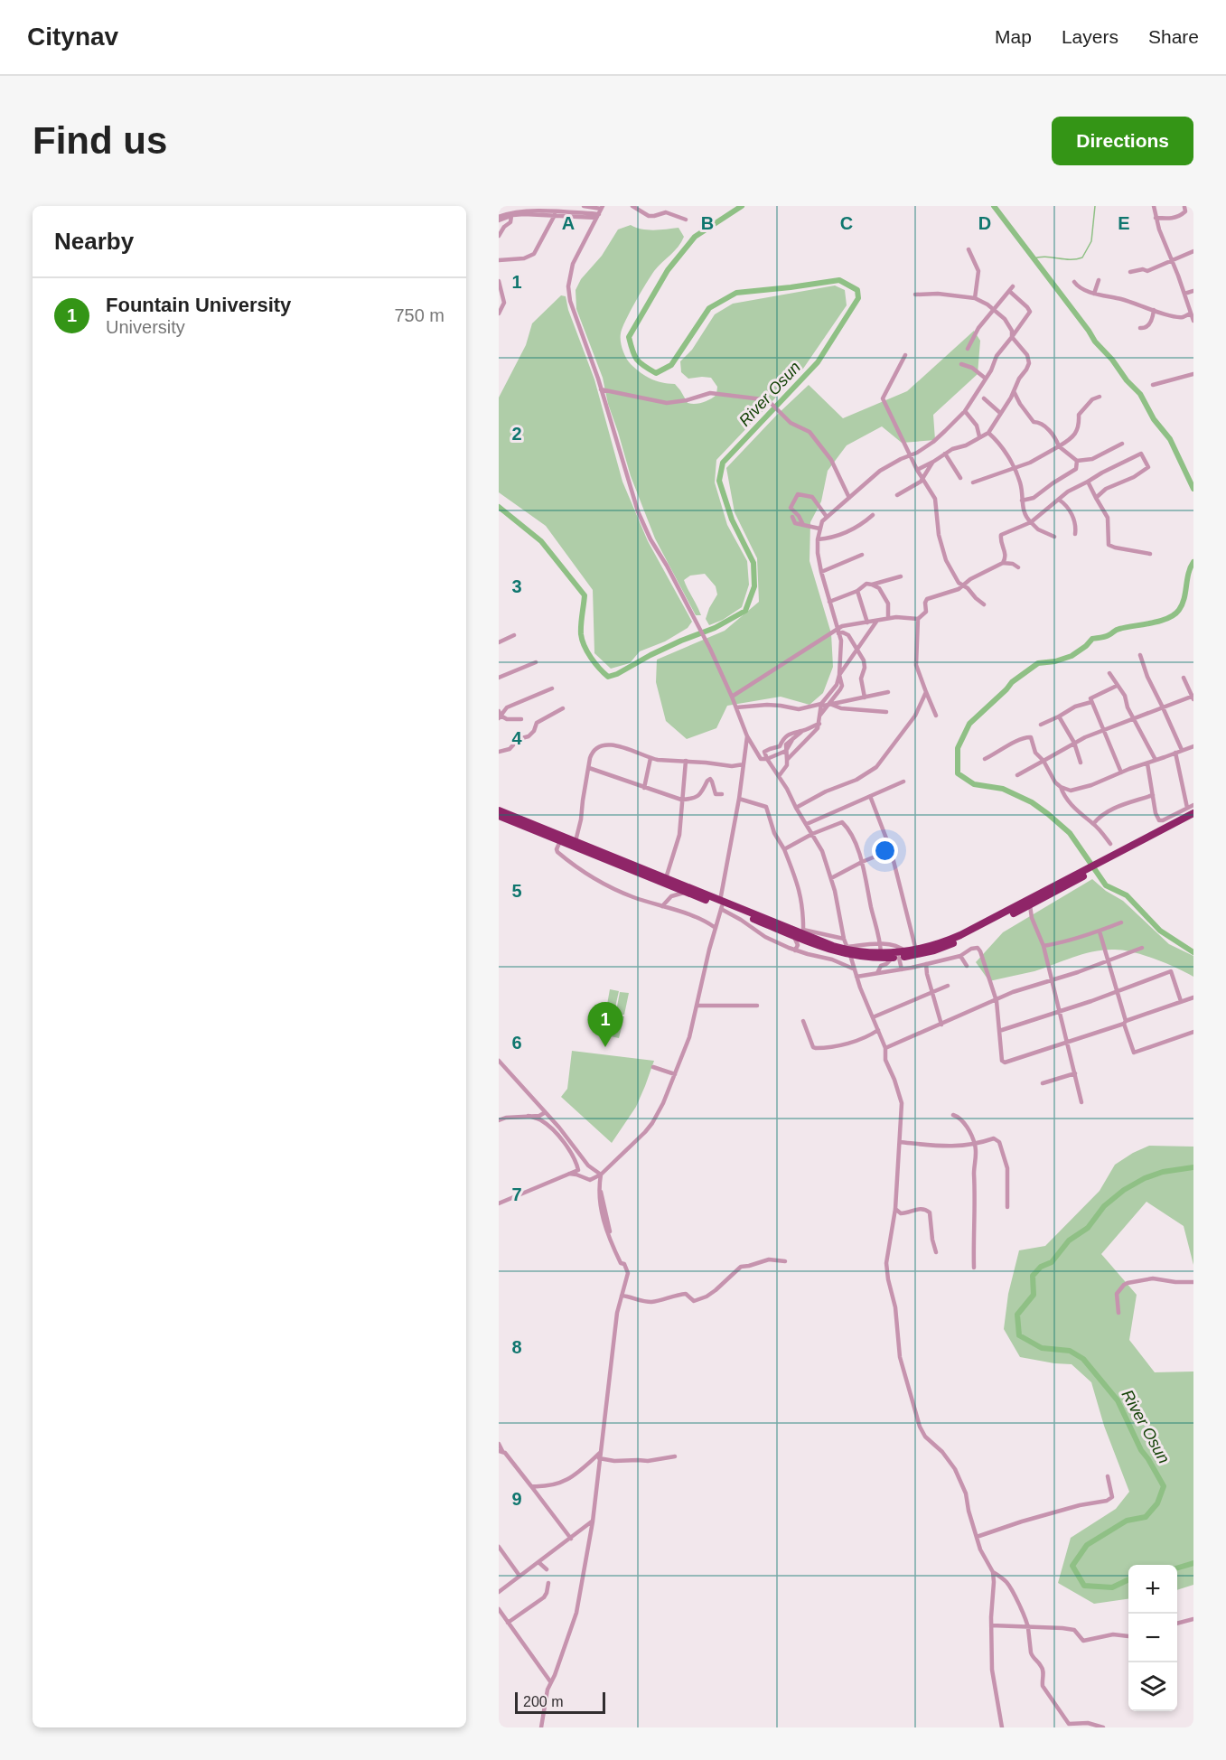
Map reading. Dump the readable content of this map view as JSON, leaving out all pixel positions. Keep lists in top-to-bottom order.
{
  "water": ["River Osun"],
  "scale_bar": "200 m",
  "page": {
    "header": "Citynav",
    "nav": ["Map", "Layers", "Share"],
    "buttons": "Directions",
    "title": "Find us",
    "heading": "Nearby",
    "list": [
      {
        "mark": "1",
        "name": "Fountain University",
        "note": "University",
        "value": "750 m"
      }
    ],
    "pins": "1",
    "map_buttons": ["+", "−"],
    "scale": "200 m"
  },
  "grid": {
    "columns": [
      "A",
      "B",
      "C",
      "D",
      "E"
    ],
    "rows": [
      "1",
      "2",
      "3",
      "4",
      "5",
      "6",
      "7",
      "8",
      "9"
    ]
  }
}
